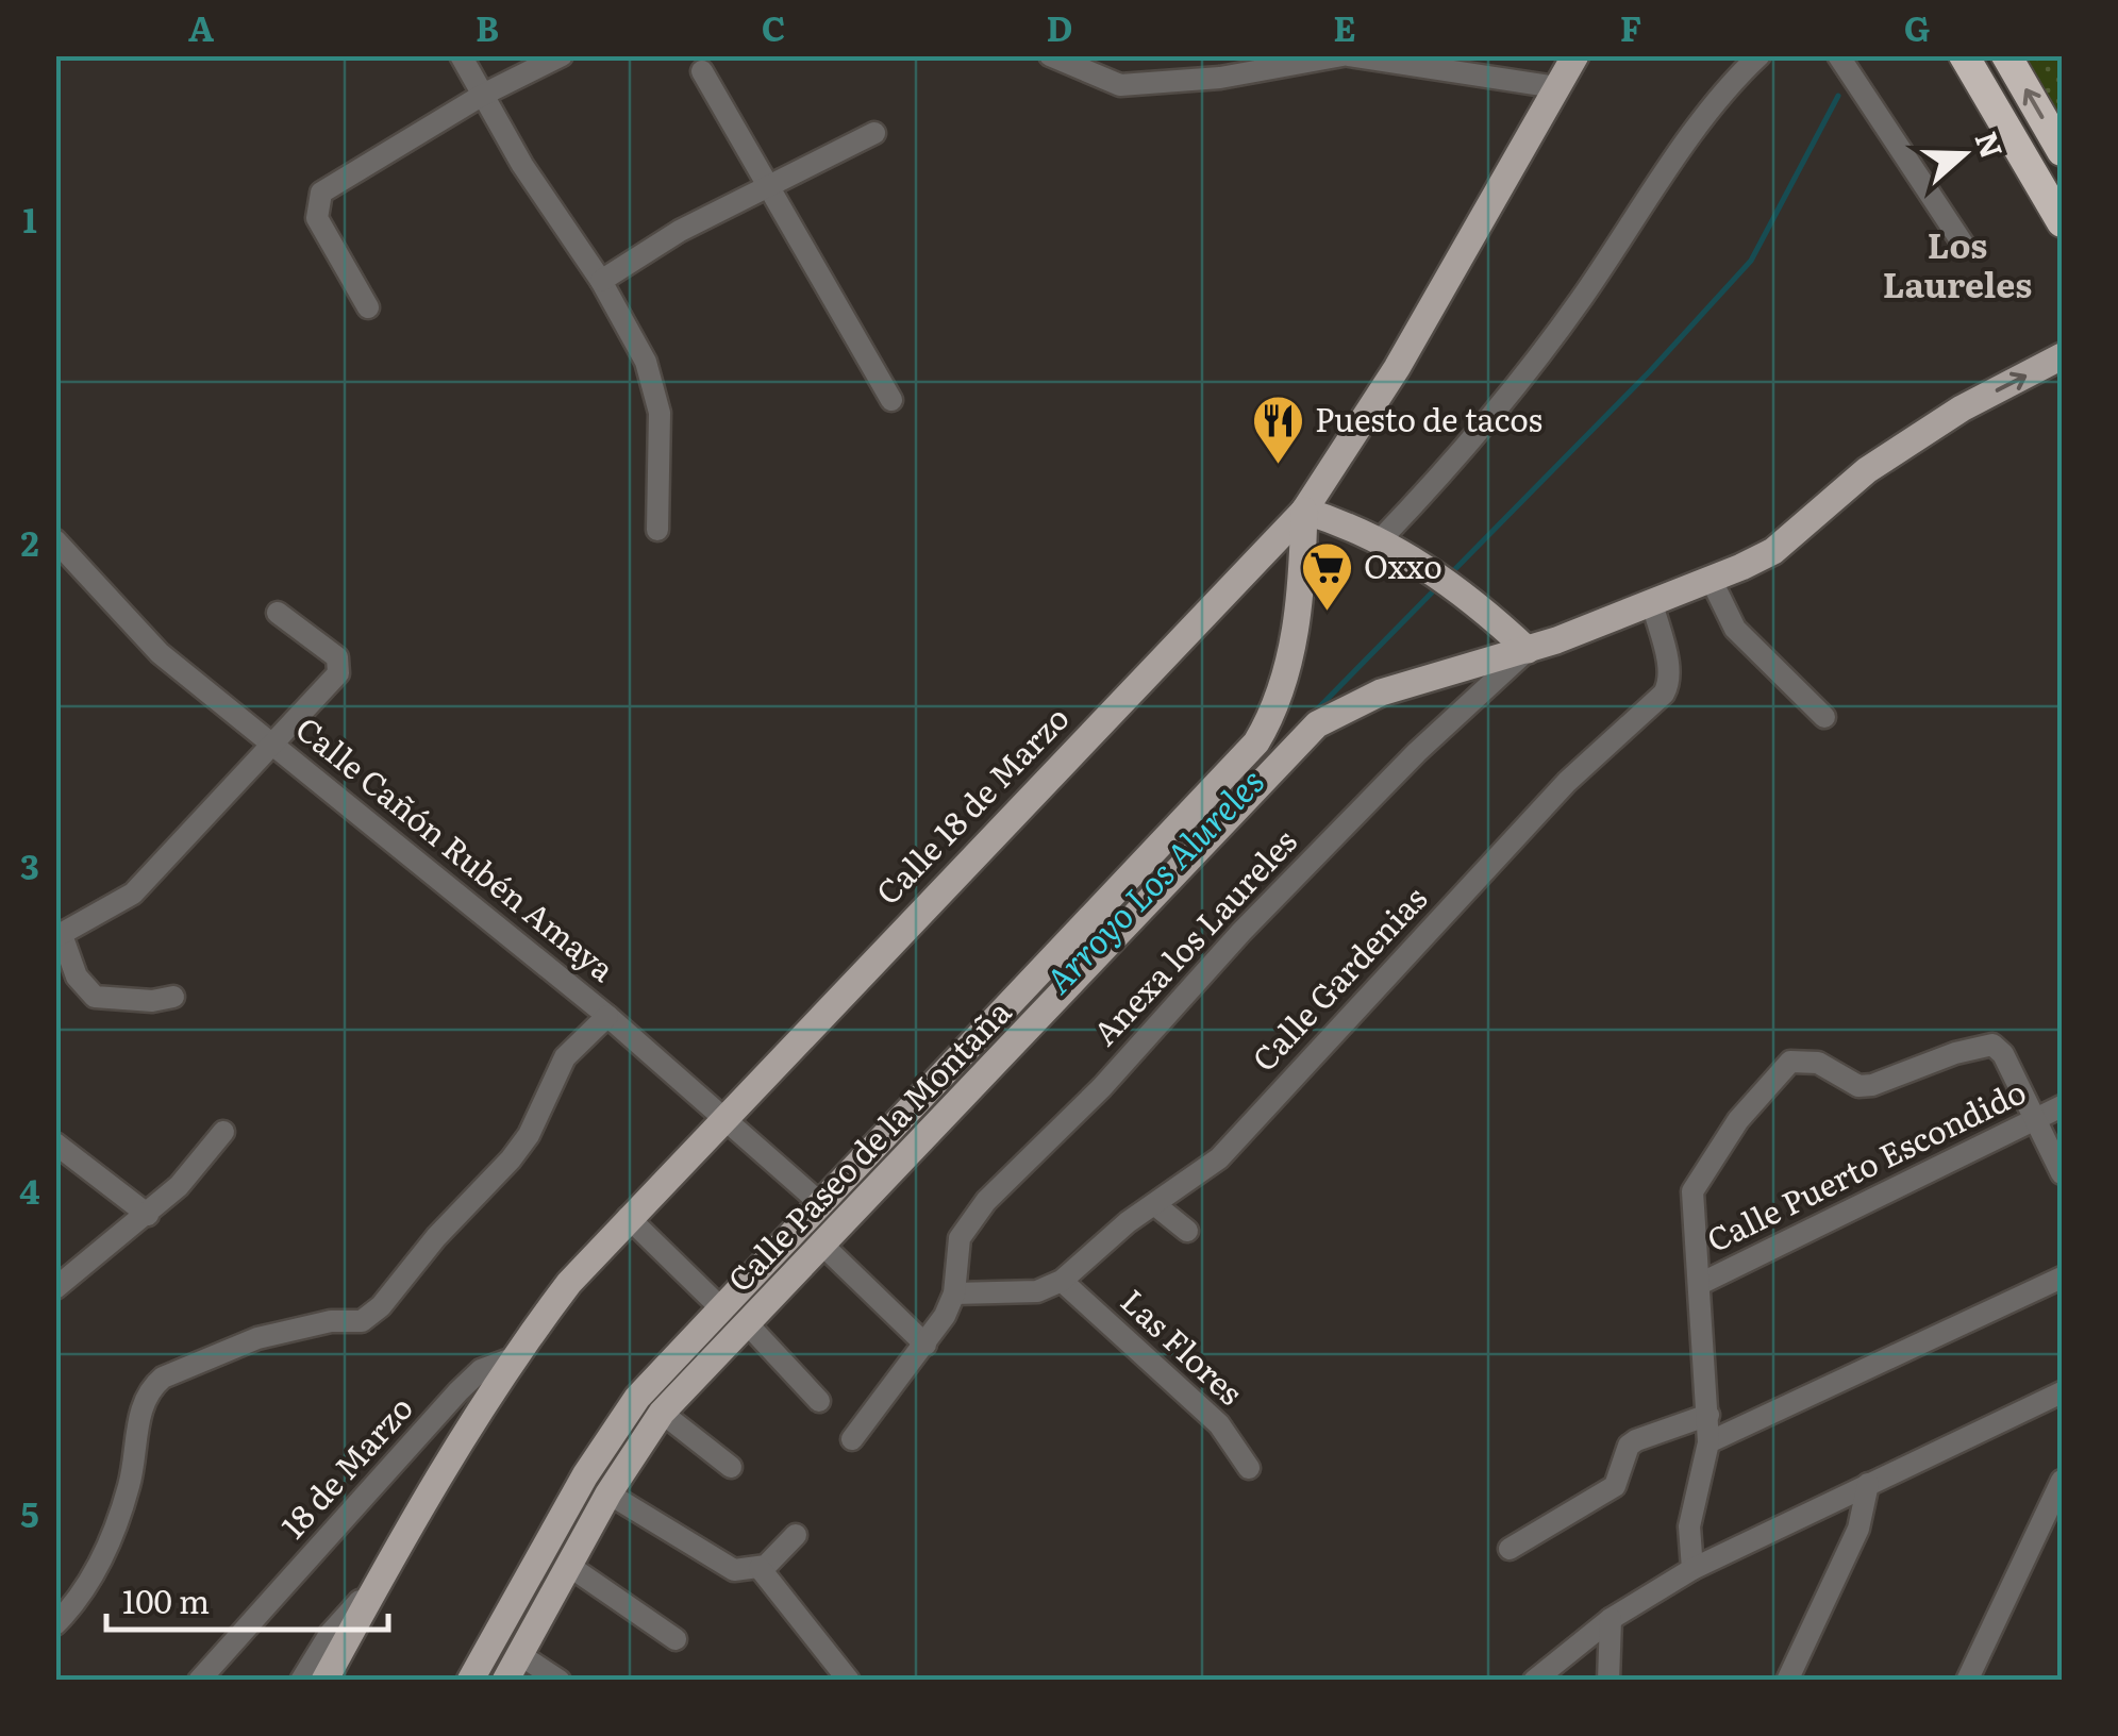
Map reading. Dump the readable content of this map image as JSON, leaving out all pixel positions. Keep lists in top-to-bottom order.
{
  "streets": {
    "main road": ["Calle 18 de Marzo", "Calle Paseo de la Montaña"],
    "street": [
      "Calle Cañón Rubén Amaya",
      "Anexa los Laureles",
      "Calle Gardenias",
      "Calle Puerto Escondido",
      "Las Flores",
      "18 de Marzo"
    ]
  },
  "crossings": [
    ["Calle 18 de Marzo", "Calle Cañón Rubén Amaya"],
    ["Calle 18 de Marzo", "Calle Paseo de la Montaña"],
    ["Calle 18 de Marzo", "18 de Marzo"],
    ["Calle Cañón Rubén Amaya", "Calle Paseo de la Montaña"],
    ["Anexa los Laureles", "Calle Gardenias"],
    ["Anexa los Laureles", "Calle Paseo de la Montaña"],
    ["Calle Gardenias", "Calle Paseo de la Montaña"],
    ["Calle Gardenias", "Las Flores"]
  ],
  "districts": ["Los Laureles"],
  "water": ["Arroyo Los Alureles"],
  "places": {
    "restaurant": ["Puesto de tacos"],
    "supermarket": ["Oxxo"]
  },
  "scale_bar": "100 m",
  "north": "right",
  "grid": {
    "columns": [
      "A",
      "B",
      "C",
      "D",
      "E",
      "F",
      "G"
    ],
    "rows": [
      "1",
      "2",
      "3",
      "4",
      "5"
    ]
  }
}
